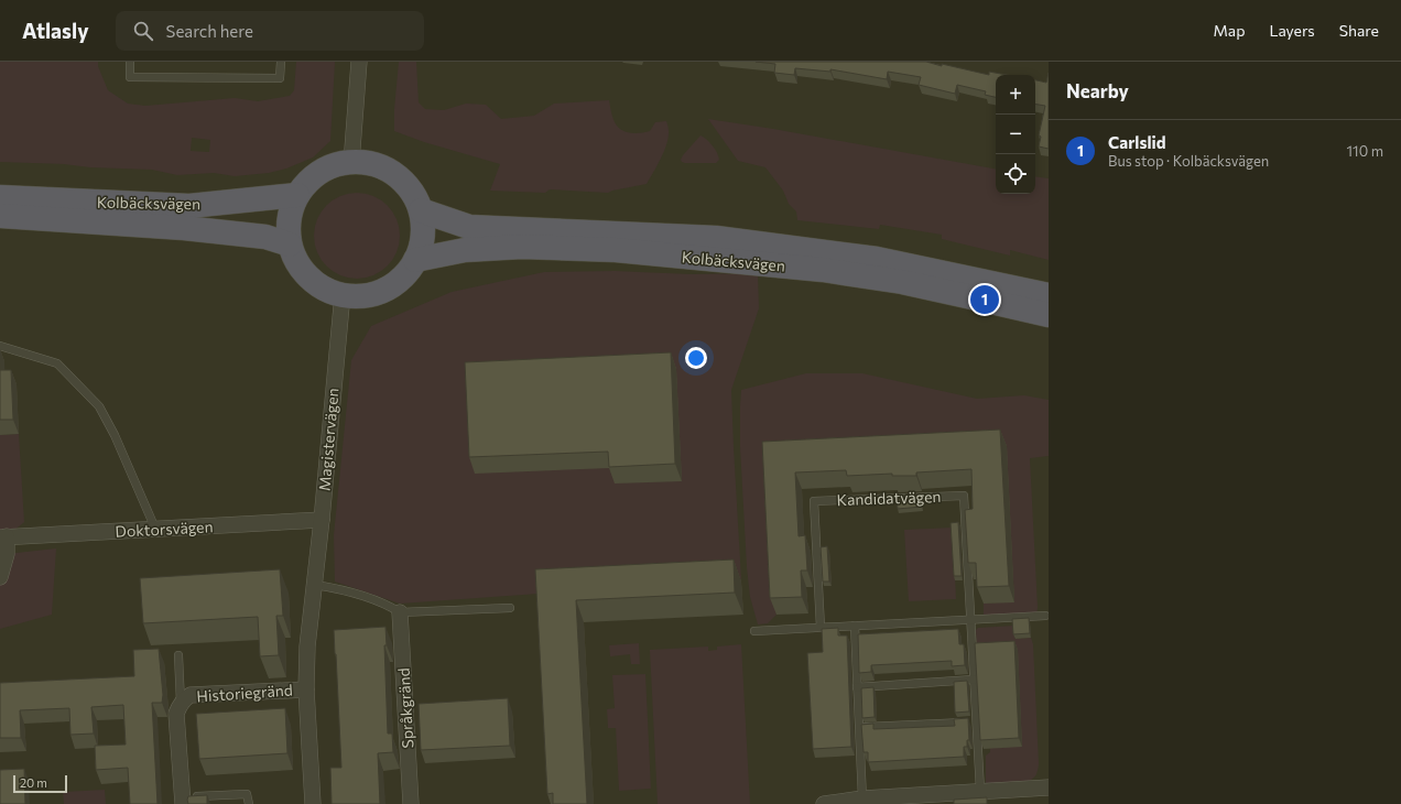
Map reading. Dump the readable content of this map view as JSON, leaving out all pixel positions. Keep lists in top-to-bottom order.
{
  "streets": {
    "highway": ["Kolbäcksvägen"],
    "street": [
      "Magistervägen",
      "Doktorsvägen",
      "Historiegränd",
      "Språkgränd"
    ],
    "lane": ["Kandidatvägen"]
  },
  "crossings": [
    ["Kolbäcksvägen", "Magistervägen"],
    ["Magistervägen", "Doktorsvägen"],
    ["Magistervägen", "Historiegränd"]
  ],
  "scale_bar": "20 m",
  "page": {
    "header": "Atlasly",
    "search": "Search here",
    "nav": ["Map", "Layers", "Share"],
    "heading": "Nearby",
    "map_buttons": ["+", "−"],
    "list": [
      {
        "mark": "1",
        "name": "Carlslid",
        "note": "Bus stop · Kolbäcksvägen",
        "value": "110 m"
      }
    ],
    "pins": "1",
    "scale": "20 m"
  }
}
